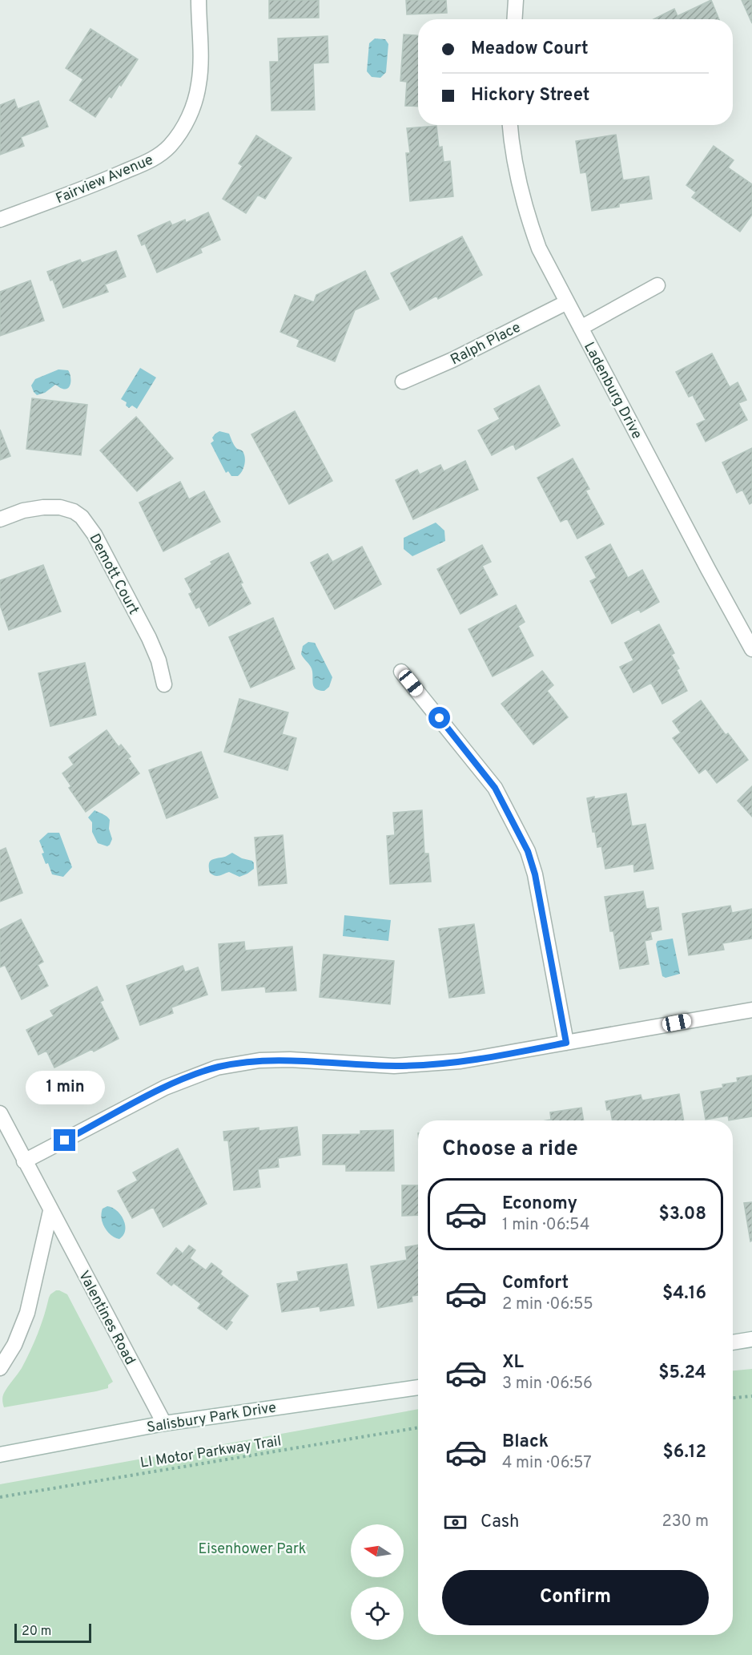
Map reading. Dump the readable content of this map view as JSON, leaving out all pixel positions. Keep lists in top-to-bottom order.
{
  "streets": {
    "street": [
      "Fairview Avenue",
      "Ralph Place",
      "Ladenburg Drive",
      "Demott Court",
      "Valentines Road",
      "Salisbury Park Drive"
    ],
    "path": ["LI Motor Parkway Trail"]
  },
  "crossings": [
    ["Ralph Place", "Ladenburg Drive"],
    ["Valentines Road", "Salisbury Park Drive"]
  ],
  "parks": ["Eisenhower Park"],
  "scale_bar": "20 m",
  "north": "left",
  "page": {
    "banner": ["Meadow Court", "Hickory Street"],
    "bubble": "1 min",
    "heading": "Choose a ride",
    "list": [
      {
        "name": "Economy",
        "note": "1 min · 06:54",
        "value": "$3.08"
      },
      {
        "name": "Comfort",
        "note": "2 min · 06:55",
        "value": "$4.16"
      },
      {
        "name": "XL",
        "note": "3 min · 06:56",
        "value": "$5.24"
      },
      {
        "name": "Black",
        "note": "4 min · 06:57",
        "value": "$6.12"
      }
    ],
    "pay": ["Cash", "230 m"],
    "buttons": "Confirm",
    "scale": "20 m"
  }
}
